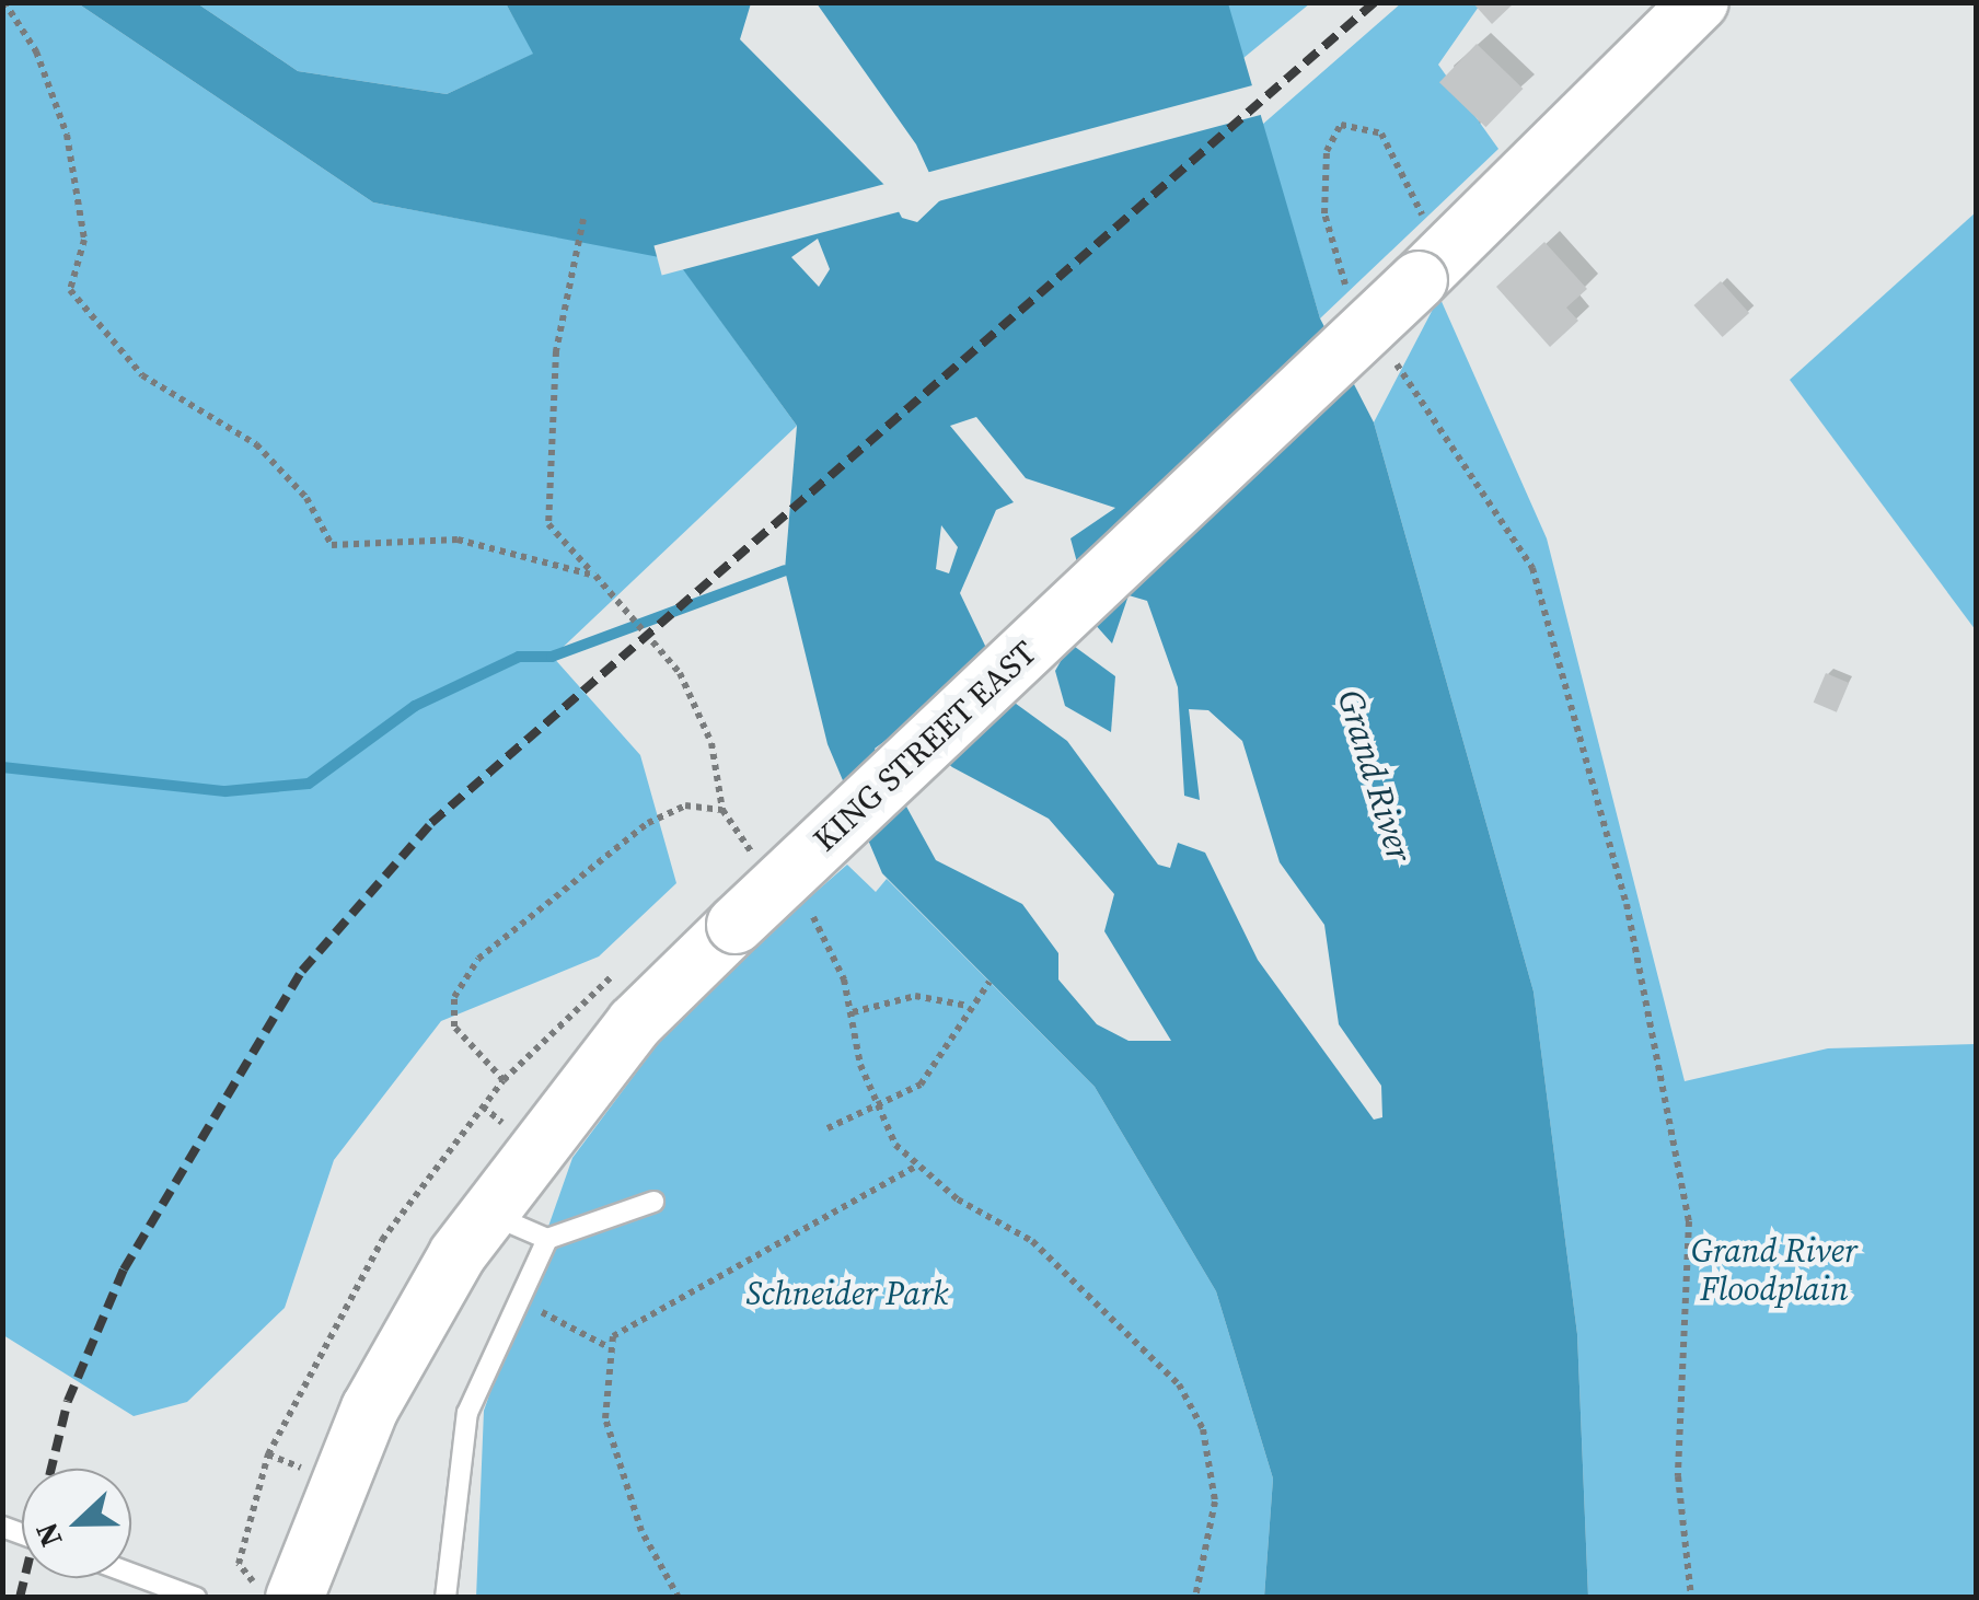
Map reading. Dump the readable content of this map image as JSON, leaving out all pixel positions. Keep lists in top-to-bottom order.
{
  "streets": {
    "main road": ["KING STREET EAST"]
  },
  "water": ["Grand River"],
  "parks": ["Grand River Floodplain", "Schneider Park"],
  "north": "left"
}
